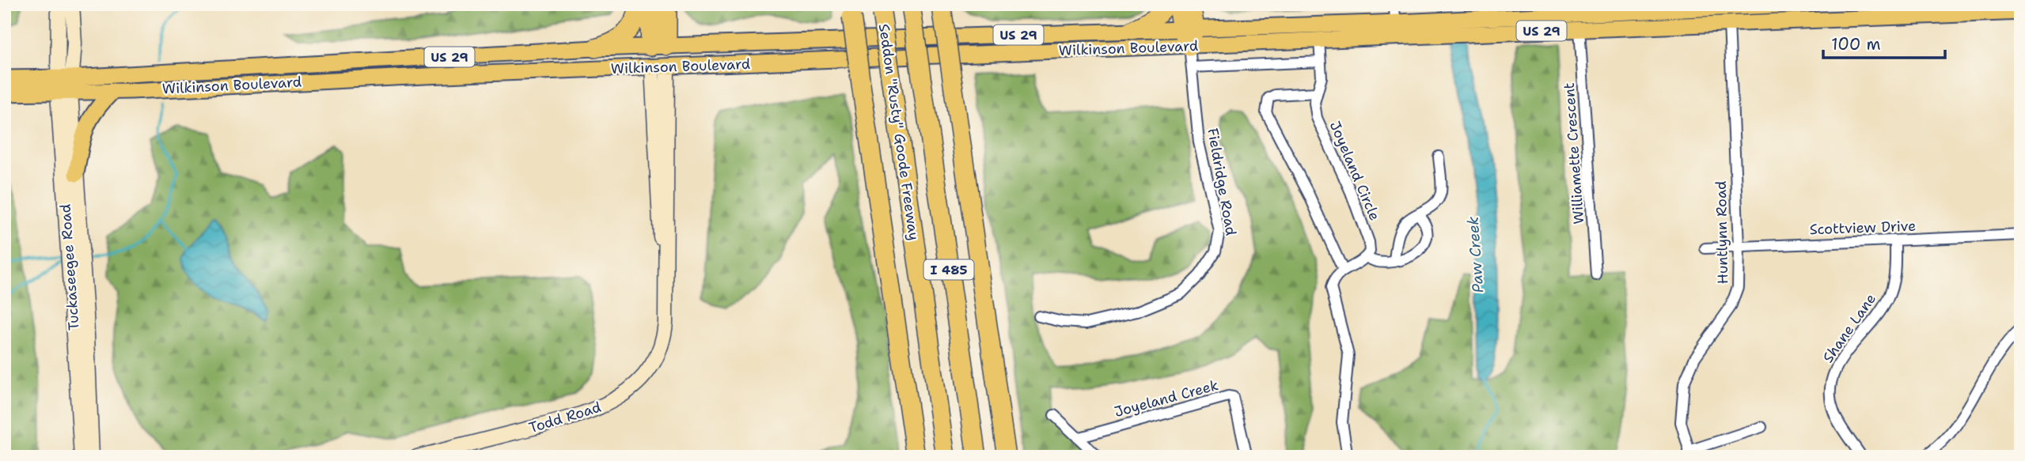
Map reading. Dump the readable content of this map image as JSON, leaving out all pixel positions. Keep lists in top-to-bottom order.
{
  "streets": {
    "highway": ["Seddon \"Rusty\" Goode Freeway", "I 485"],
    "main road": ["US 29", "Wilkinson Boulevard"],
    "street": [
      "Williamette Crescent",
      "Joyeland Circle",
      "Fieldridge Road",
      "Scottview Drive",
      "Huntlynn Road",
      "Tuckaseegee Road",
      "Shane Lane",
      "Joyeland Creek",
      "Todd Road"
    ]
  },
  "crossings": [
    ["Wilkinson Boulevard", "Williamette Crescent"],
    ["Wilkinson Boulevard", "Joyeland Circle"],
    ["Wilkinson Boulevard", "Fieldridge Road"],
    ["Wilkinson Boulevard", "Huntlynn Road"],
    ["Wilkinson Boulevard", "Tuckaseegee Road"],
    ["Wilkinson Boulevard", "Todd Road"],
    ["Scottview Drive", "Huntlynn Road"],
    ["Scottview Drive", "Shane Lane"]
  ],
  "water": ["Paw Creek"],
  "scale_bar": "100 m"
}
